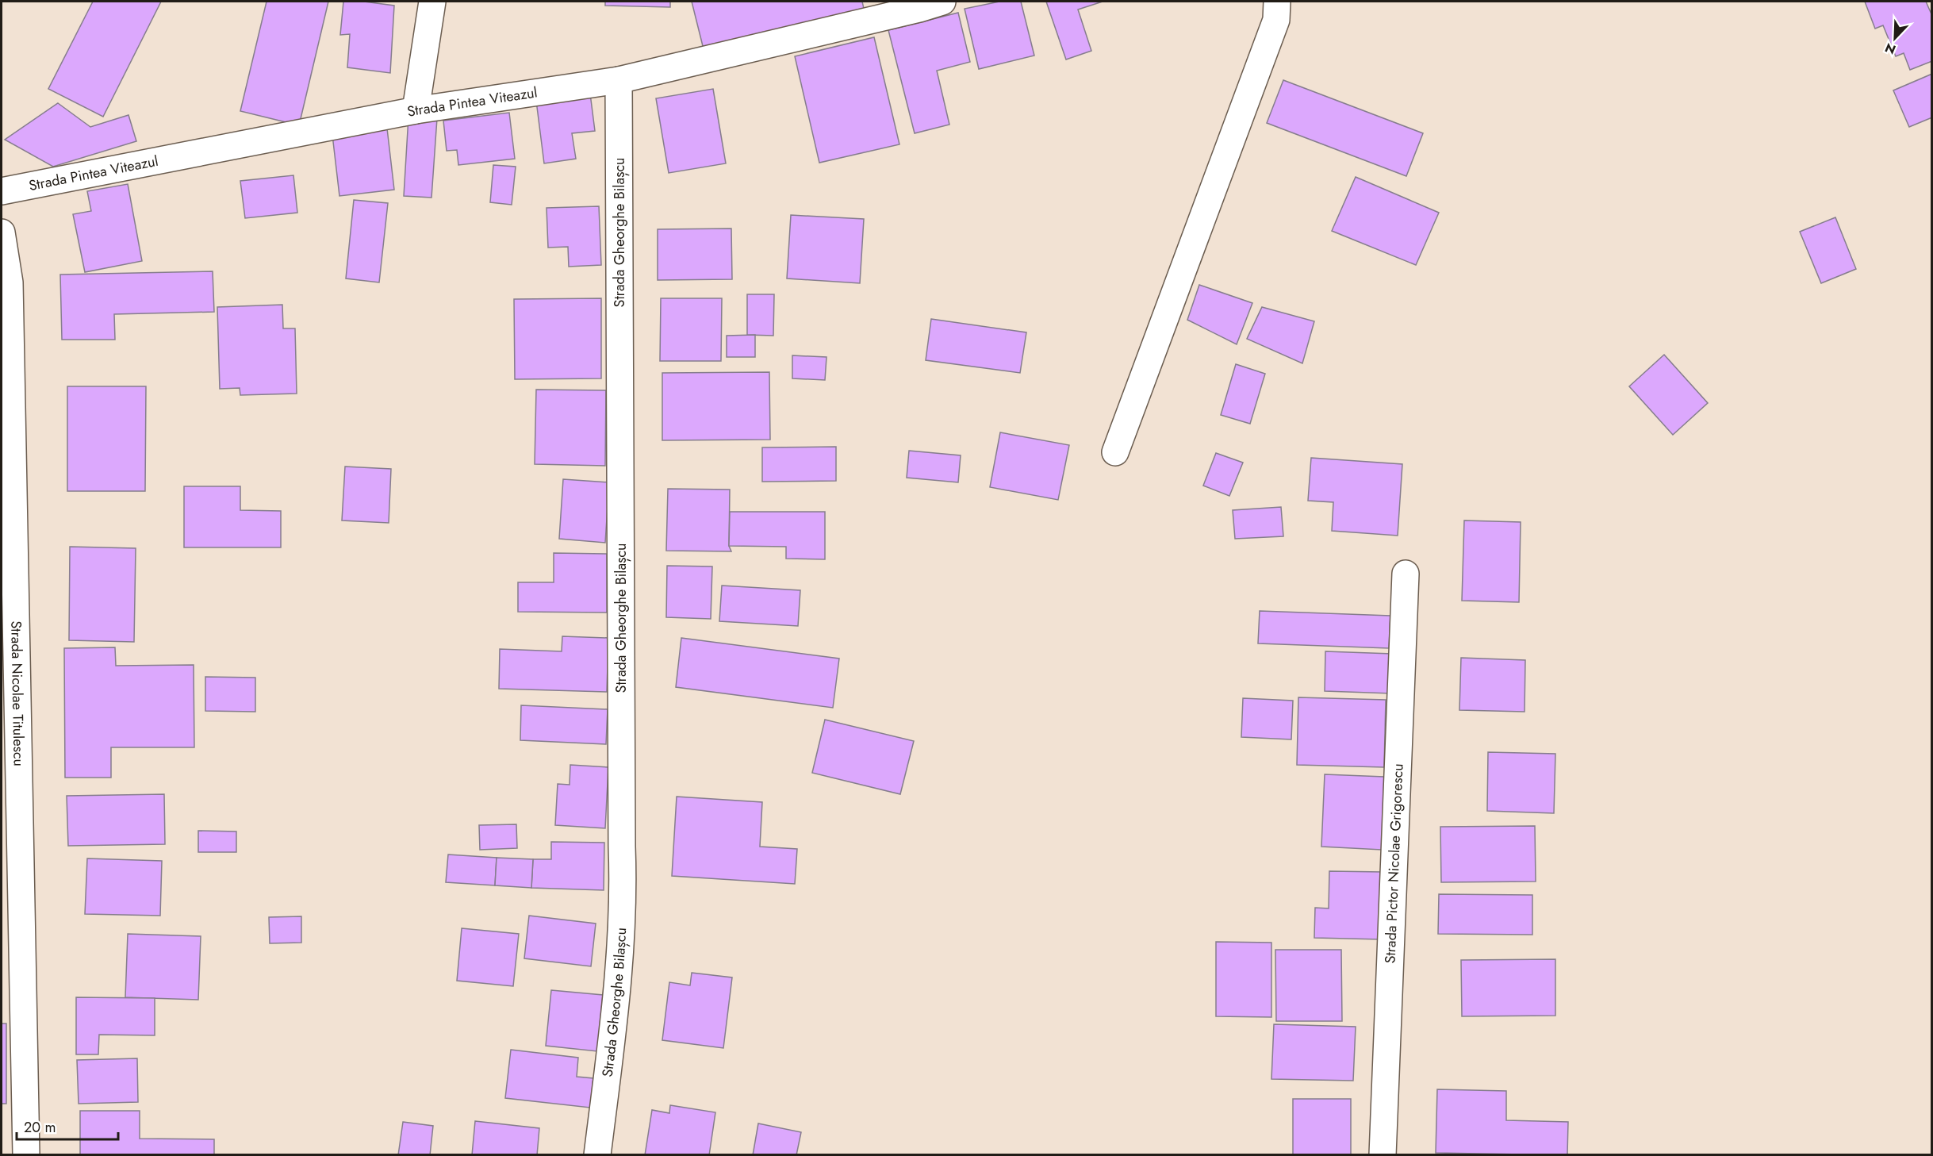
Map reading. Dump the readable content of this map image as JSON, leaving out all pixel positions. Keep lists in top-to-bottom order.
{
  "streets": {
    "street": [
      "Strada Pintea Viteazul",
      "Strada Gheorghe Bilașcu",
      "Strada Nicolae Titulescu",
      "Strada Pictor Nicolae Grigorescu"
    ]
  },
  "crossings": [
    ["Strada Pintea Viteazul", "Strada Gheorghe Bilașcu"]
  ],
  "scale_bar": "20 m",
  "north": "bottom left"
}
